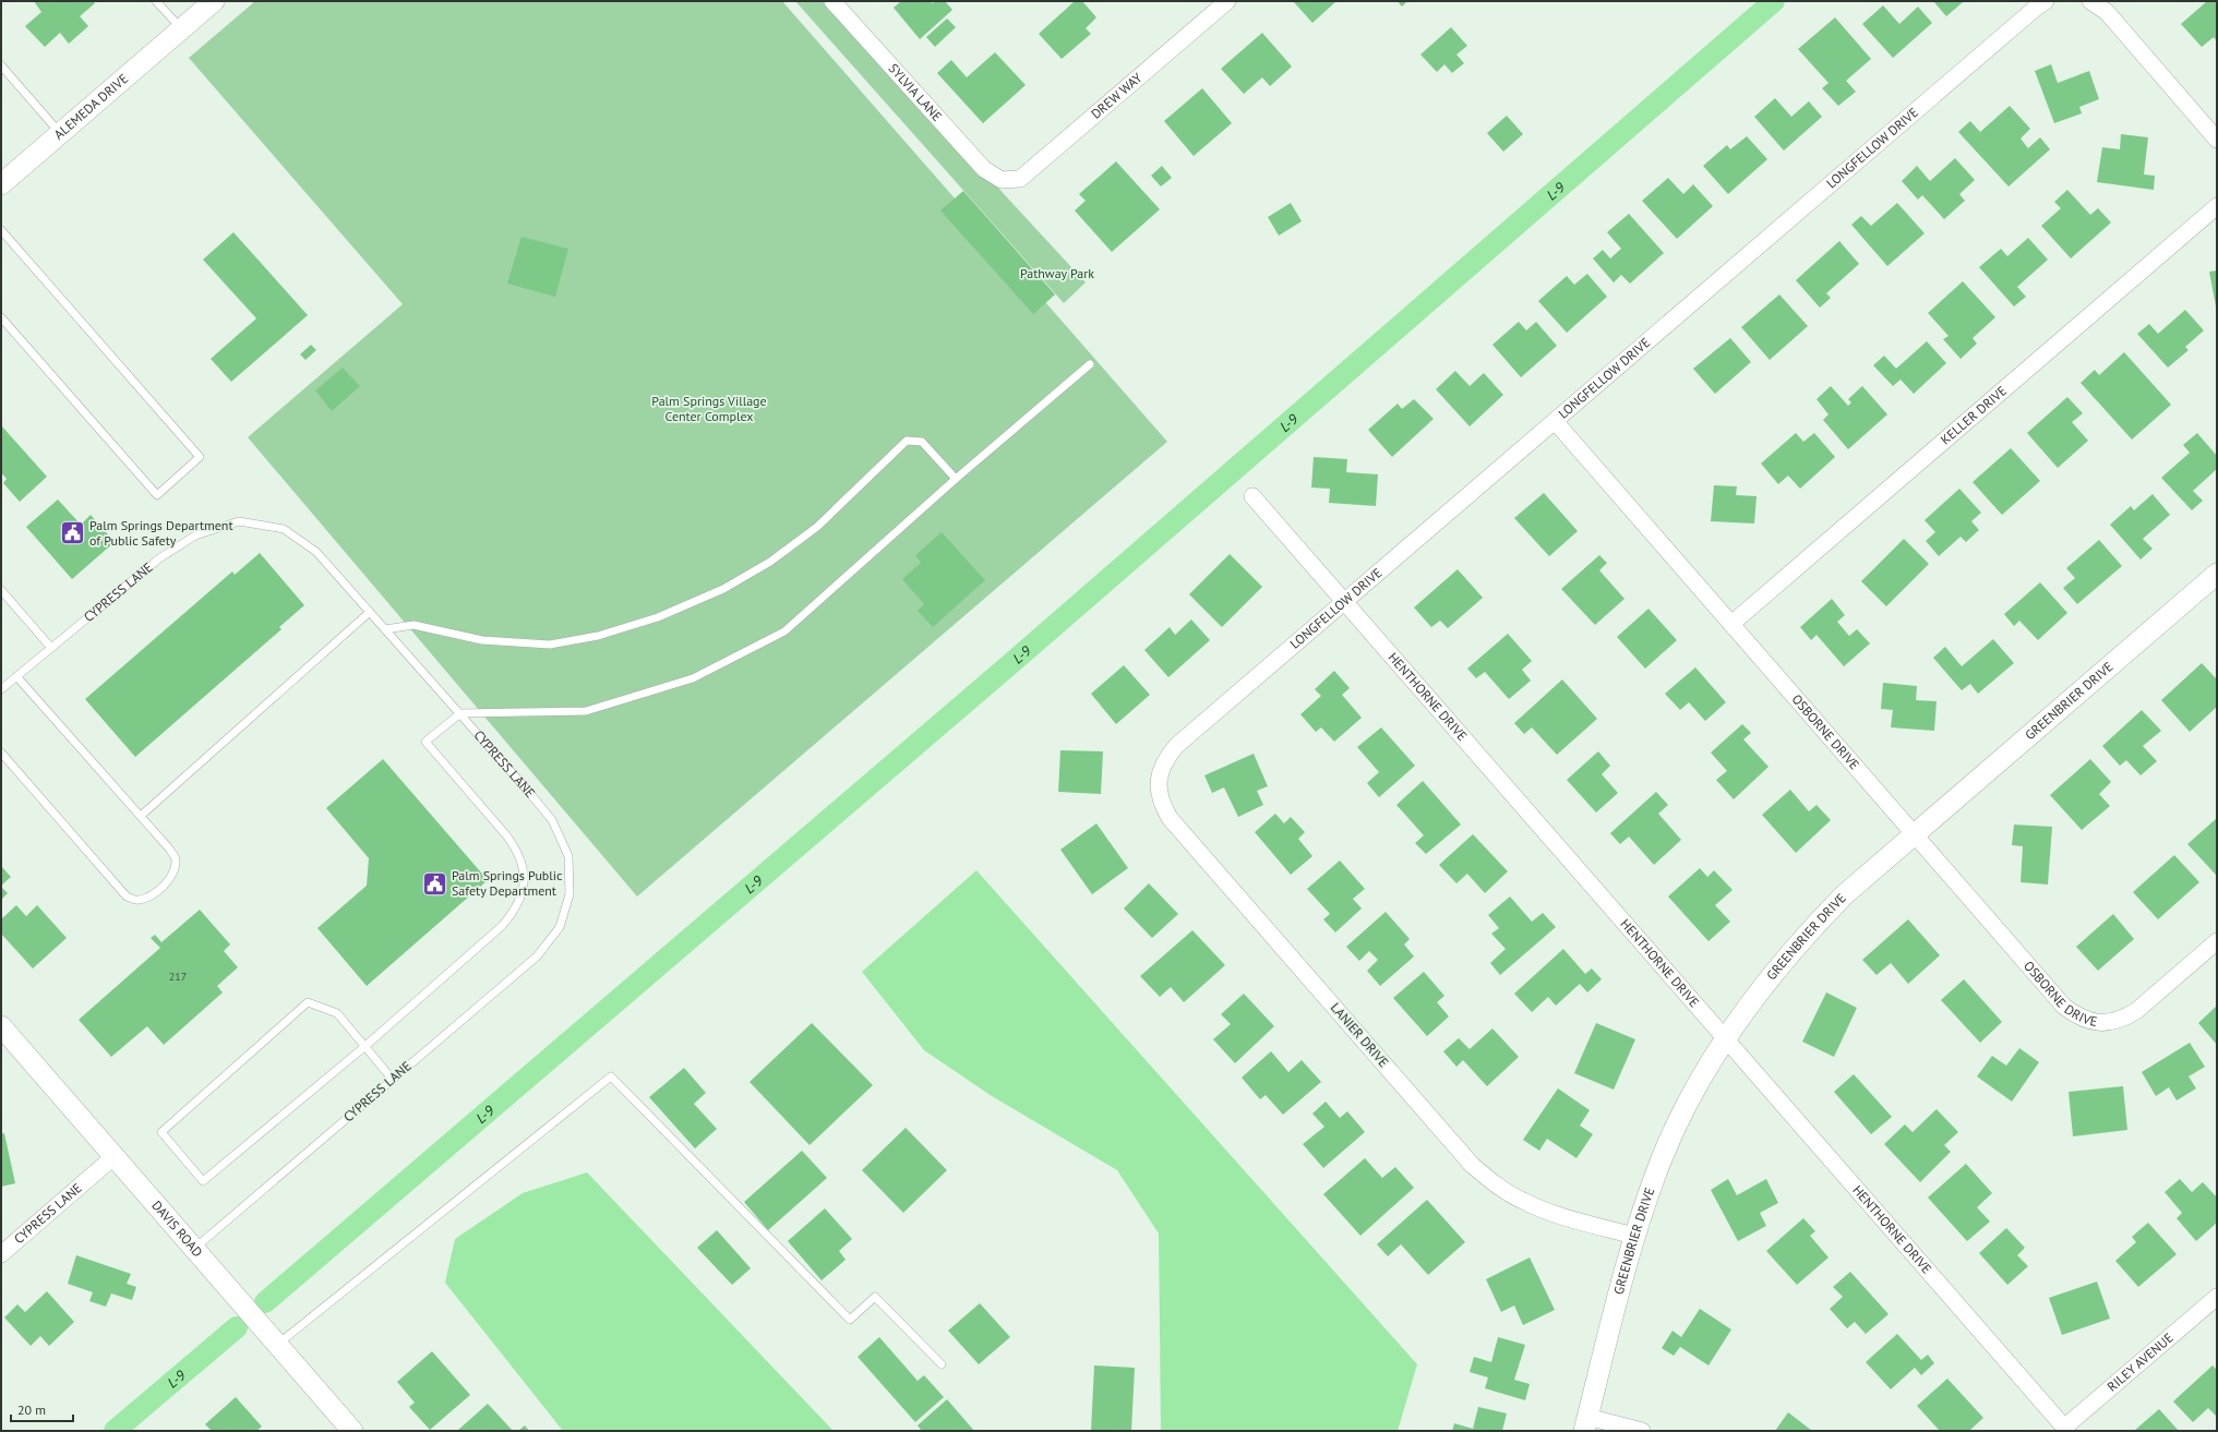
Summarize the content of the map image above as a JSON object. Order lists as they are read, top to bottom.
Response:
{
  "streets": {
    "street": [
      "SYLVIA LANE",
      "DREW WAY",
      "ALEMEDA DRIVE",
      "LONGFELLOW DRIVE",
      "KELLER DRIVE",
      "CYPRESS LANE",
      "HENTHORNE DRIVE",
      "GREENBRIER DRIVE",
      "OSBORNE DRIVE",
      "LANIER DRIVE",
      "DAVIS ROAD",
      "RILEY AVENUE"
    ]
  },
  "crossings": [
    ["SYLVIA LANE", "DREW WAY"],
    ["LONGFELLOW DRIVE", "HENTHORNE DRIVE"],
    ["LONGFELLOW DRIVE", "OSBORNE DRIVE"],
    ["LONGFELLOW DRIVE", "LANIER DRIVE"],
    ["KELLER DRIVE", "OSBORNE DRIVE"],
    ["CYPRESS LANE", "DAVIS ROAD"],
    ["HENTHORNE DRIVE", "GREENBRIER DRIVE"],
    ["HENTHORNE DRIVE", "RILEY AVENUE"],
    ["GREENBRIER DRIVE", "OSBORNE DRIVE"],
    ["GREENBRIER DRIVE", "LANIER DRIVE"]
  ],
  "water": ["L-9"],
  "parks": ["Pathway Park", "Palm Springs Village Center Complex"],
  "places": {
    "public building": ["Palm Springs Department of Public Safety", "Palm Springs Public Safety Department"]
  },
  "house_numbers": ["217"],
  "scale_bar": "20 m"
}
